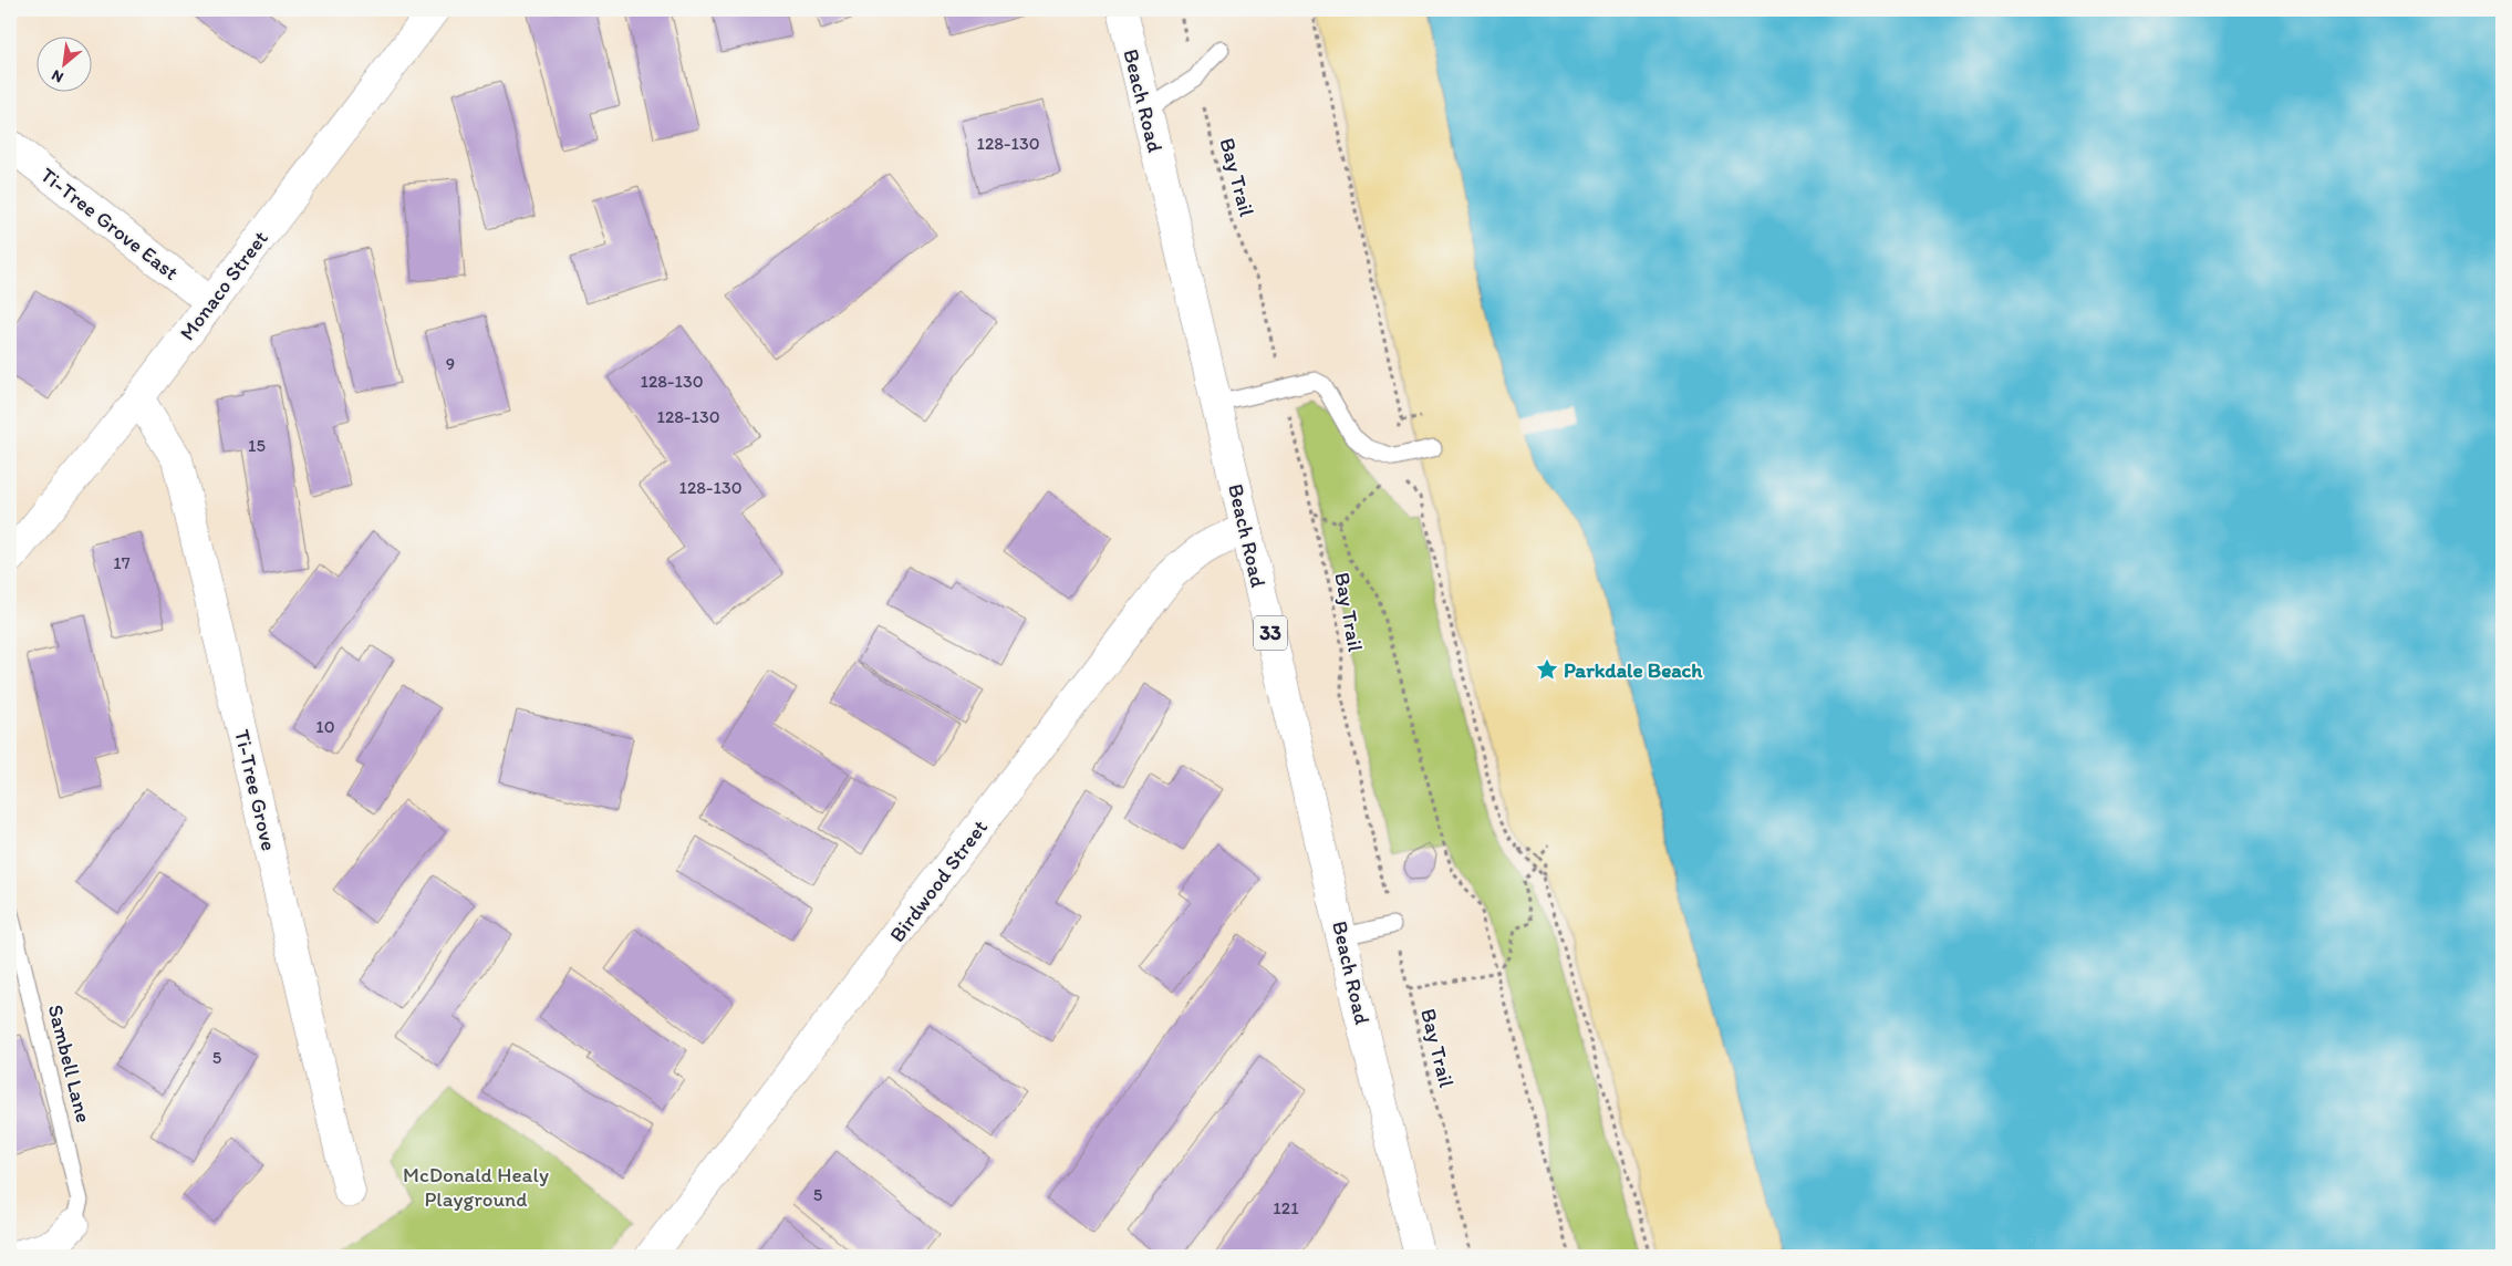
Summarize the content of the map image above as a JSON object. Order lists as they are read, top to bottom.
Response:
{
  "streets": {
    "street": [
      "Beach Road",
      "Ti-Tree Grove East",
      "Monaco Street",
      "33",
      "Ti-Tree Grove",
      "Birdwood Street"
    ],
    "lane": ["Sambell Lane"],
    "path": ["Bay Trail"]
  },
  "crossings": [
    ["Beach Road", "Birdwood Street"],
    ["Ti-Tree Grove East", "Monaco Street"],
    ["Monaco Street", "Ti-Tree Grove"]
  ],
  "parks": ["McDonald Healy Playground"],
  "places": {
    "place": ["Parkdale Beach"]
  },
  "house_numbers": [
    "128-130",
    "9",
    "128-130",
    "128-130",
    "15",
    "128-130",
    "17",
    "10",
    "5",
    "5",
    "121"
  ],
  "north": "bottom left"
}
